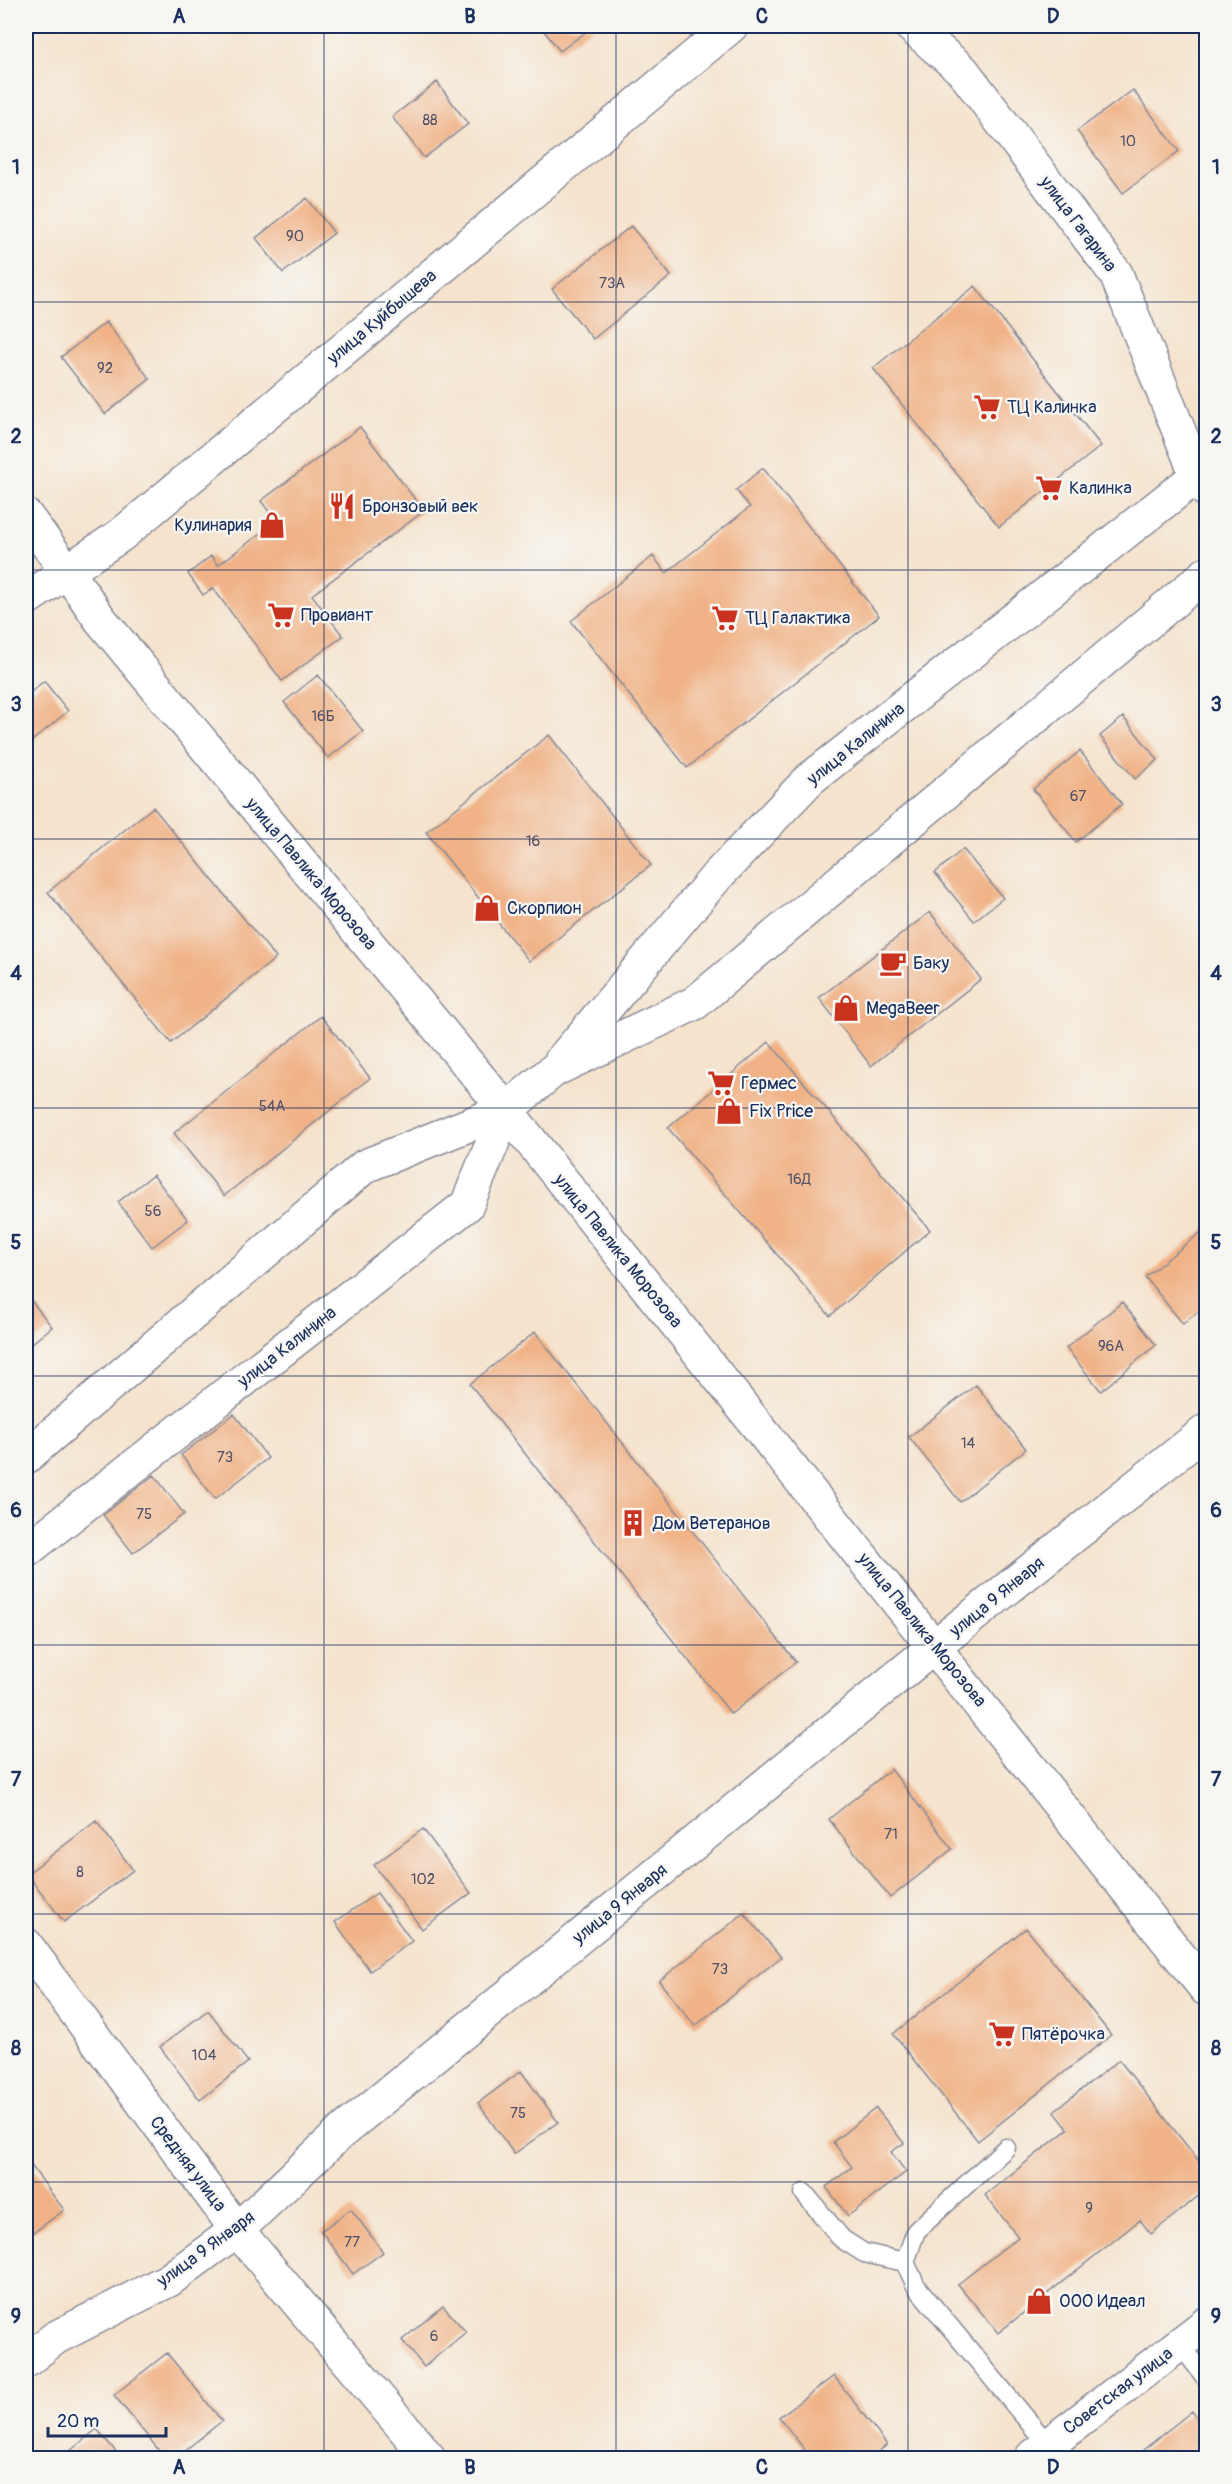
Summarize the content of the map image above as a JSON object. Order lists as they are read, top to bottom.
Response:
{
  "streets": {
    "street": [
      "улица Гагарина",
      "улица Куйбышева",
      "улица Калинина",
      "улица Павлика Морозова",
      "улица 9 Января",
      "Средняя улица",
      "Советская улица"
    ]
  },
  "crossings": [
    ["улица Гагарина", "улица Калинина"],
    ["улица Куйбышева", "улица Павлика Морозова"],
    ["улица Калинина", "улица Павлика Морозова"],
    ["улица Павлика Морозова", "улица 9 Января"],
    ["улица 9 Января", "Средняя улица"]
  ],
  "places": {
    "supermarket": [
      "ТЦ Калинка",
      "Калинка",
      "Провиант",
      "ТЦ Галактика",
      "Гермес",
      "Пятёрочка"
    ],
    "restaurant": ["Бронзовый век"],
    "shop": [
      "Кулинария",
      "Скорпион",
      "MegaBeer",
      "Fix Price",
      "ООО Идеал"
    ],
    "cafe": ["Баку"],
    "building": ["Дом Ветеранов"]
  },
  "house_numbers": [
    "88",
    "10",
    "90",
    "73А",
    "92",
    "16Б",
    "67",
    "16",
    "54А",
    "16Д",
    "56",
    "96А",
    "14",
    "73",
    "75",
    "71",
    "8",
    "102",
    "73",
    "104",
    "75",
    "9",
    "77",
    "6"
  ],
  "scale_bar": "20 m",
  "grid": {
    "columns": [
      "A",
      "B",
      "C",
      "D"
    ],
    "rows": [
      "1",
      "2",
      "3",
      "4",
      "5",
      "6",
      "7",
      "8",
      "9"
    ]
  }
}
